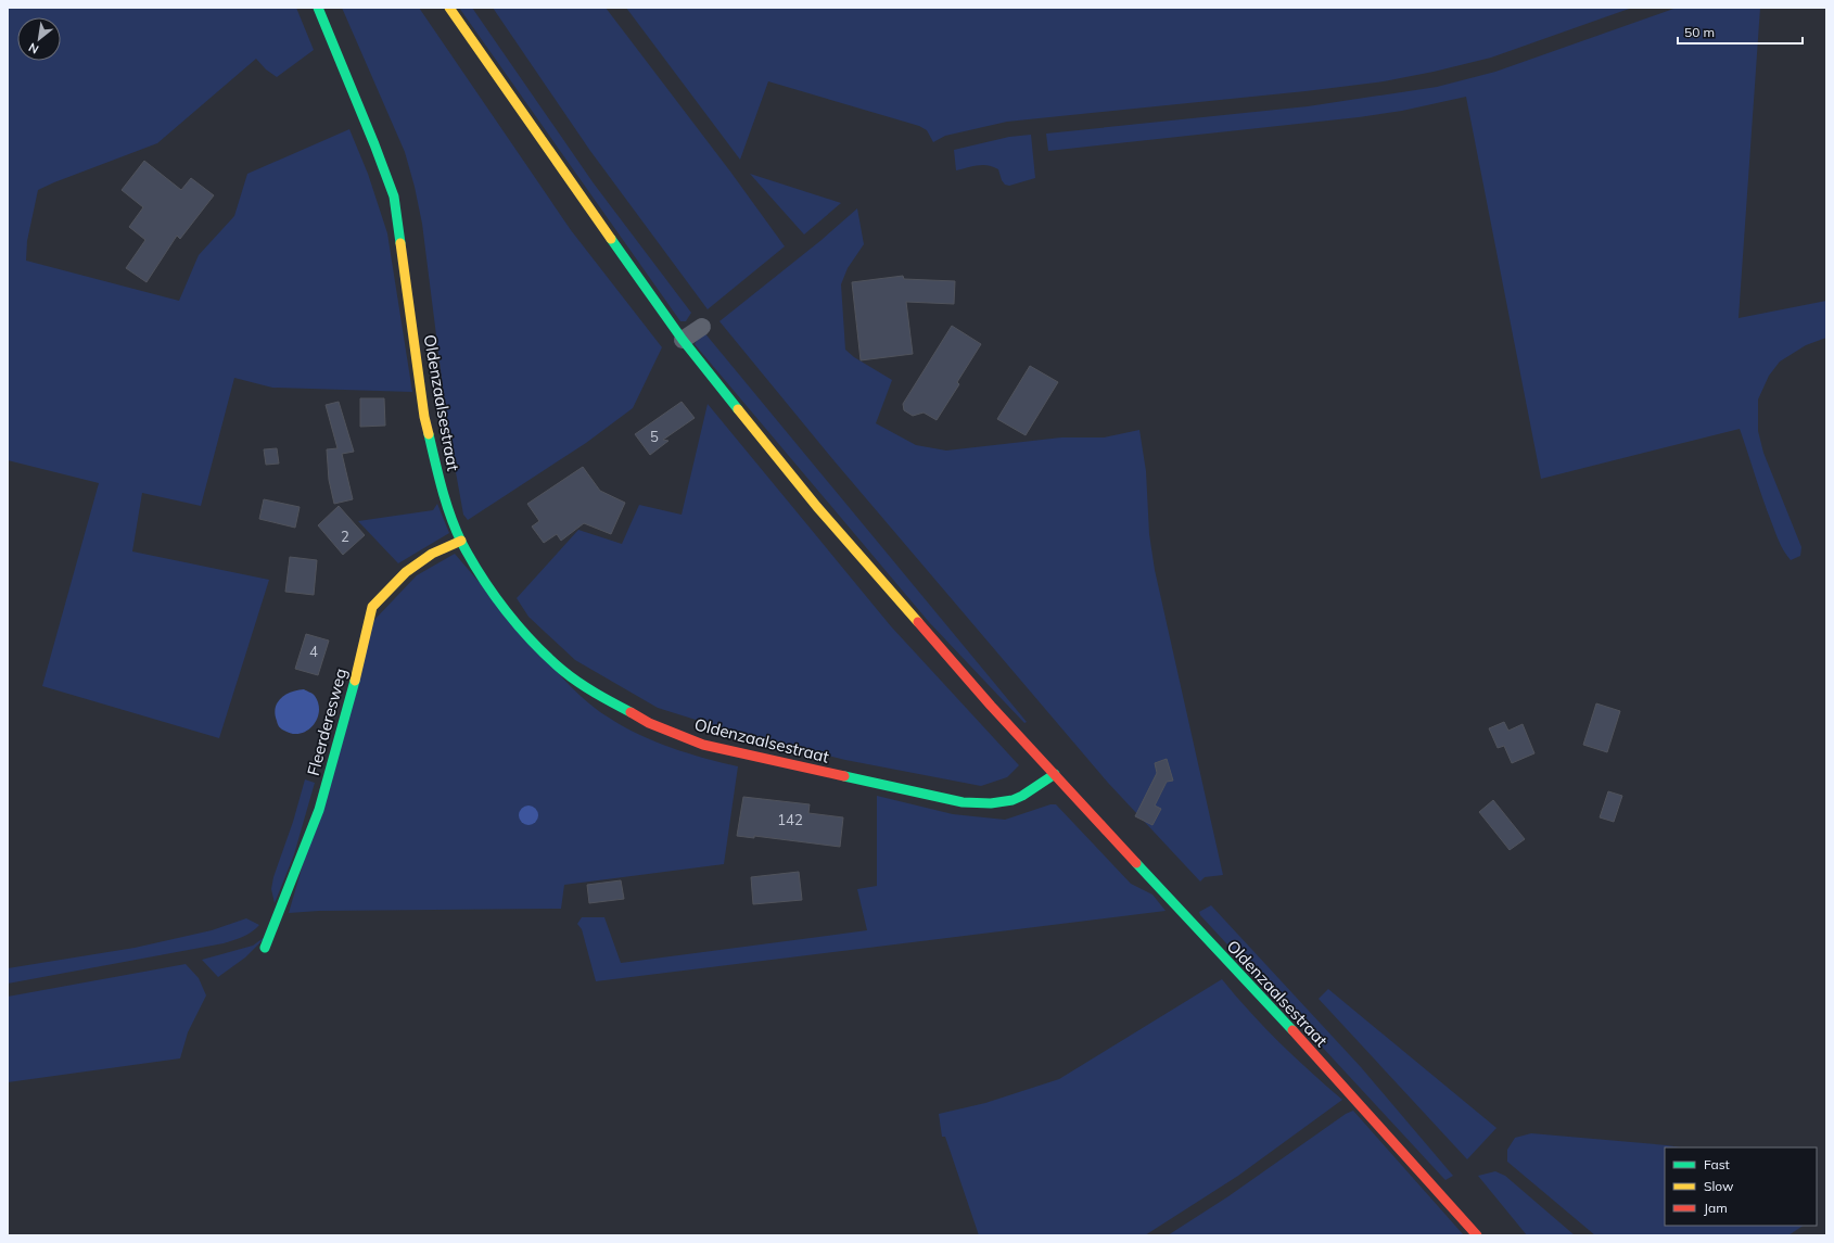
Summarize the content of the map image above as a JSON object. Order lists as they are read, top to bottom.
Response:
{
  "streets": {
    "street": ["Oldenzaalsestraat", "Fleerderesweg"]
  },
  "crossings": [
    ["Oldenzaalsestraat", "Fleerderesweg"]
  ],
  "house_numbers": [
    "5",
    "2",
    "4",
    "142"
  ],
  "legend": ["Fast", "Slow", "Jam"],
  "scale_bar": "50 m",
  "north": "bottom left"
}
